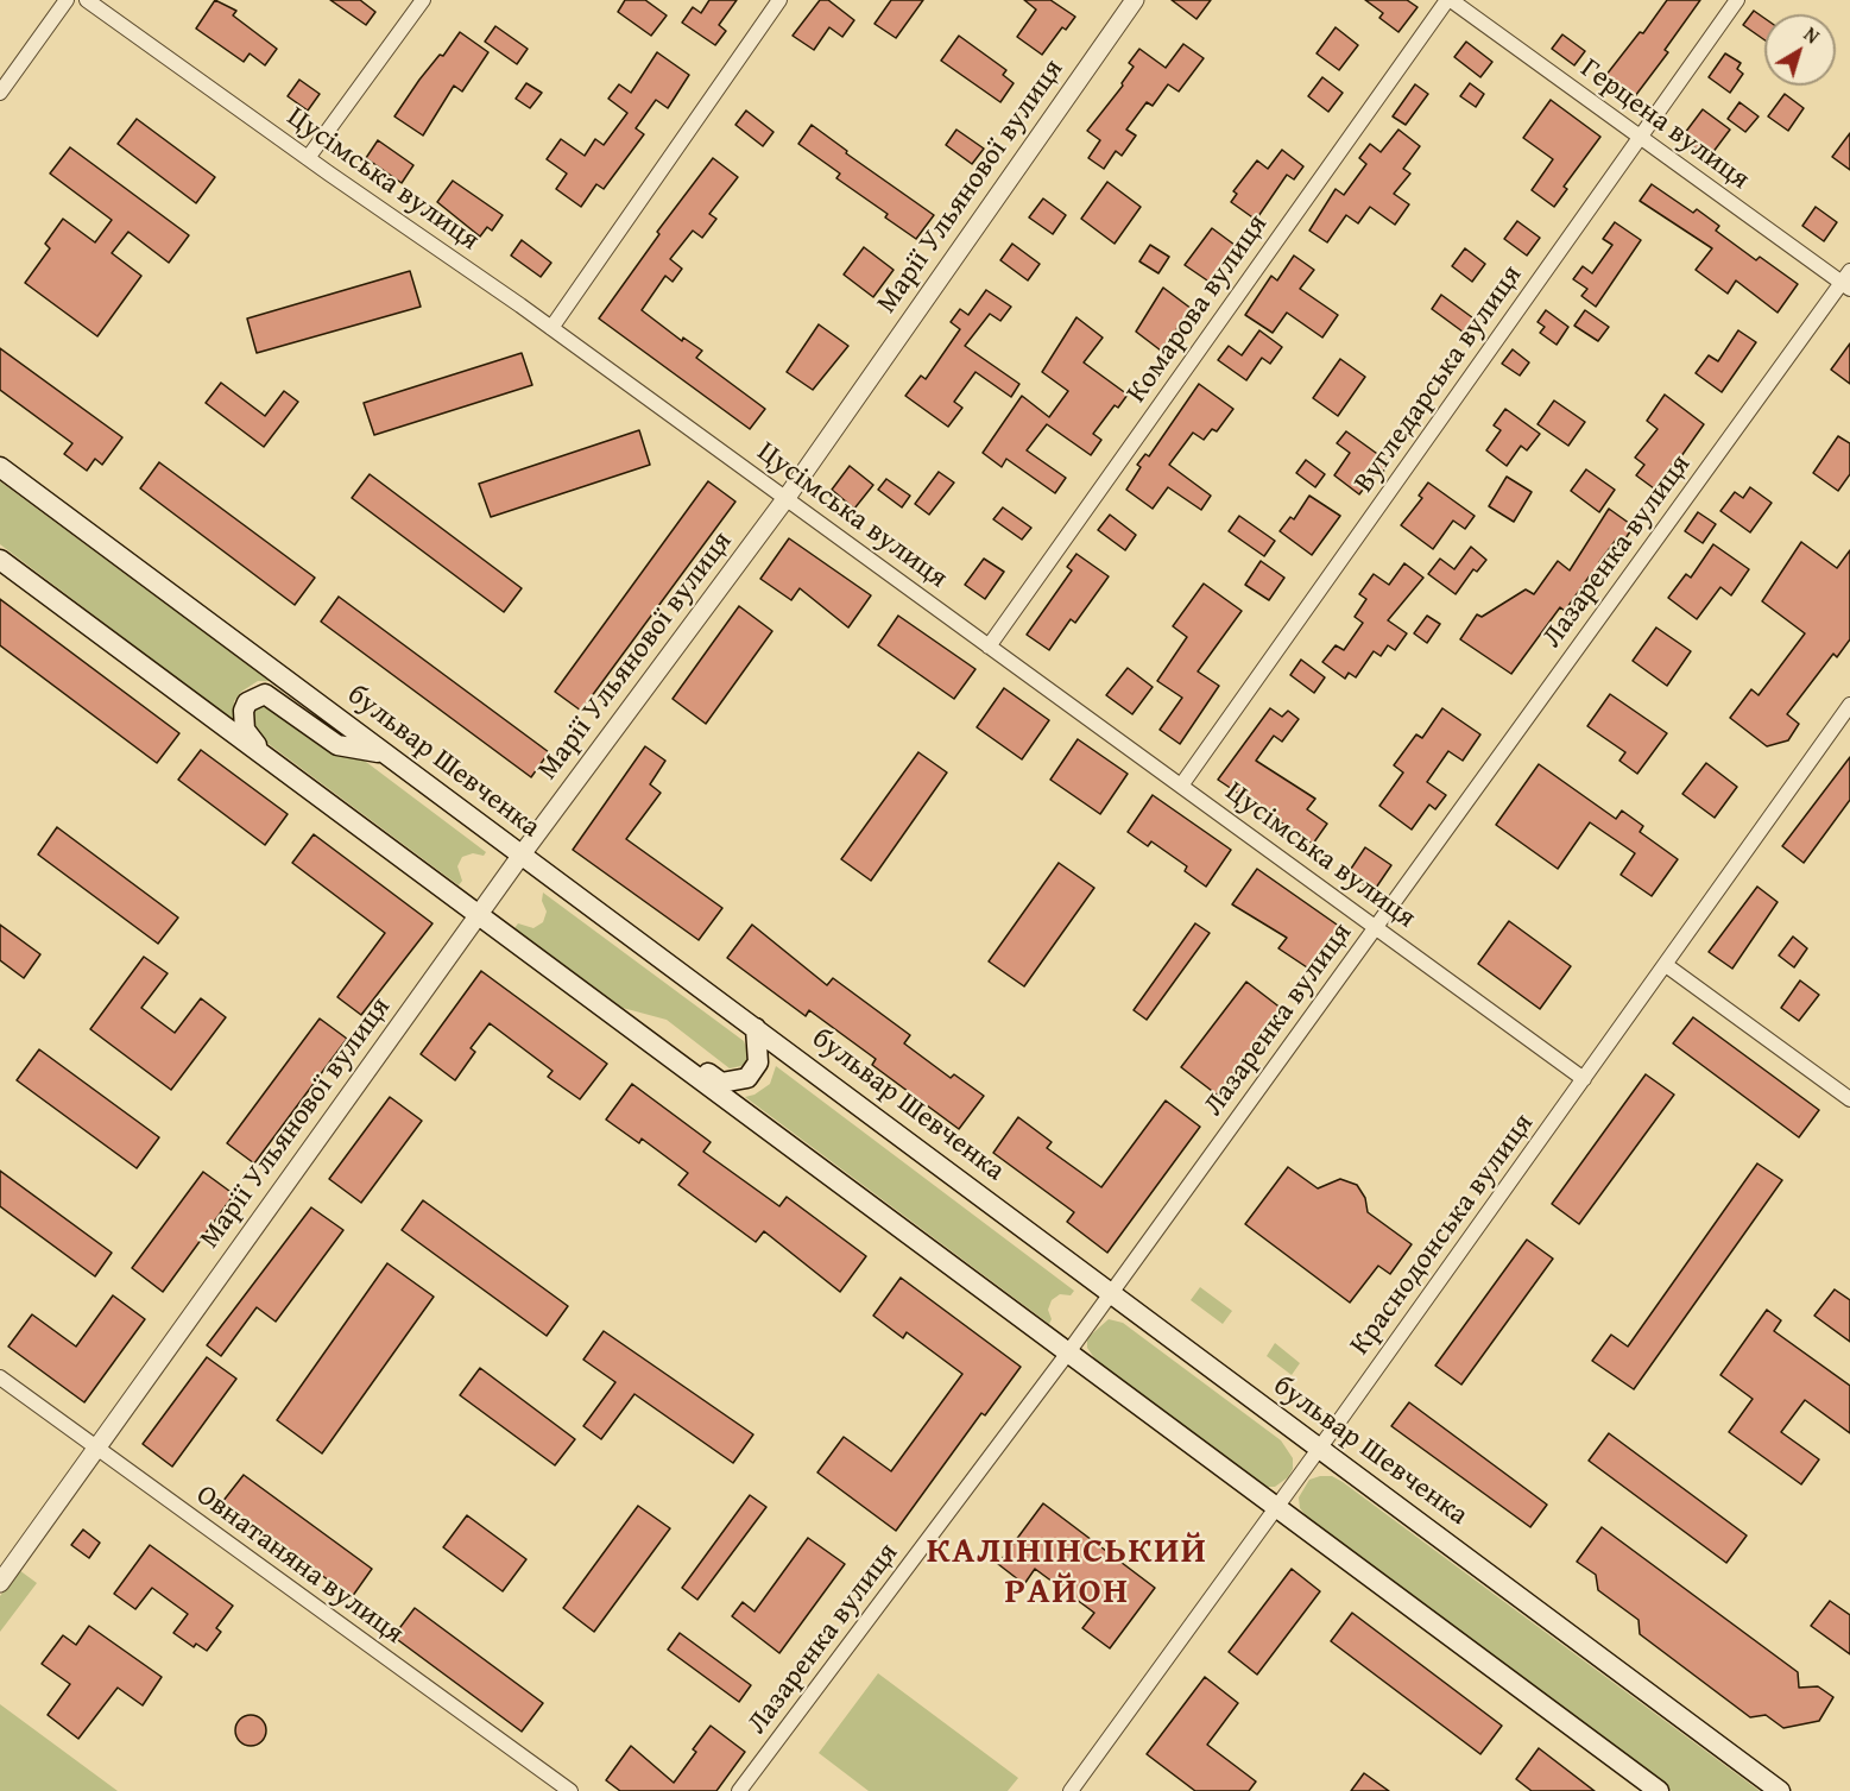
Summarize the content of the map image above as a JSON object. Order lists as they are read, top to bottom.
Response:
{
  "streets": {
    "main road": ["бульвар Шевченка"],
    "street": [
      "Герцена вулиця",
      "Цусімська вулиця",
      "Марії Ульянової вулиця",
      "Комарова вулиця",
      "Вугледарська вулиця",
      "Лазаренка вулиця",
      "Краснодонська вулиця",
      "Овнатаняна вулиця"
    ]
  },
  "crossings": [
    ["Герцена вулиця", "Комарова вулиця"],
    ["Герцена вулиця", "Вугледарська вулиця"],
    ["Герцена вулиця", "Лазаренка вулиця"],
    ["Цусімська вулиця", "Марії Ульянової вулиця"],
    ["Цусімська вулиця", "Комарова вулиця"],
    ["Цусімська вулиця", "Вугледарська вулиця"],
    ["Цусімська вулиця", "Лазаренка вулиця"],
    ["Цусімська вулиця", "Краснодонська вулиця"],
    ["Марії Ульянової вулиця", "бульвар Шевченка"],
    ["Марії Ульянової вулиця", "Овнатаняна вулиця"],
    ["Лазаренка вулиця", "бульвар Шевченка"],
    ["бульвар Шевченка", "Краснодонська вулиця"]
  ],
  "districts": ["КАЛІНІНСЬКИЙ РАЙОН"],
  "north": "top right"
}
